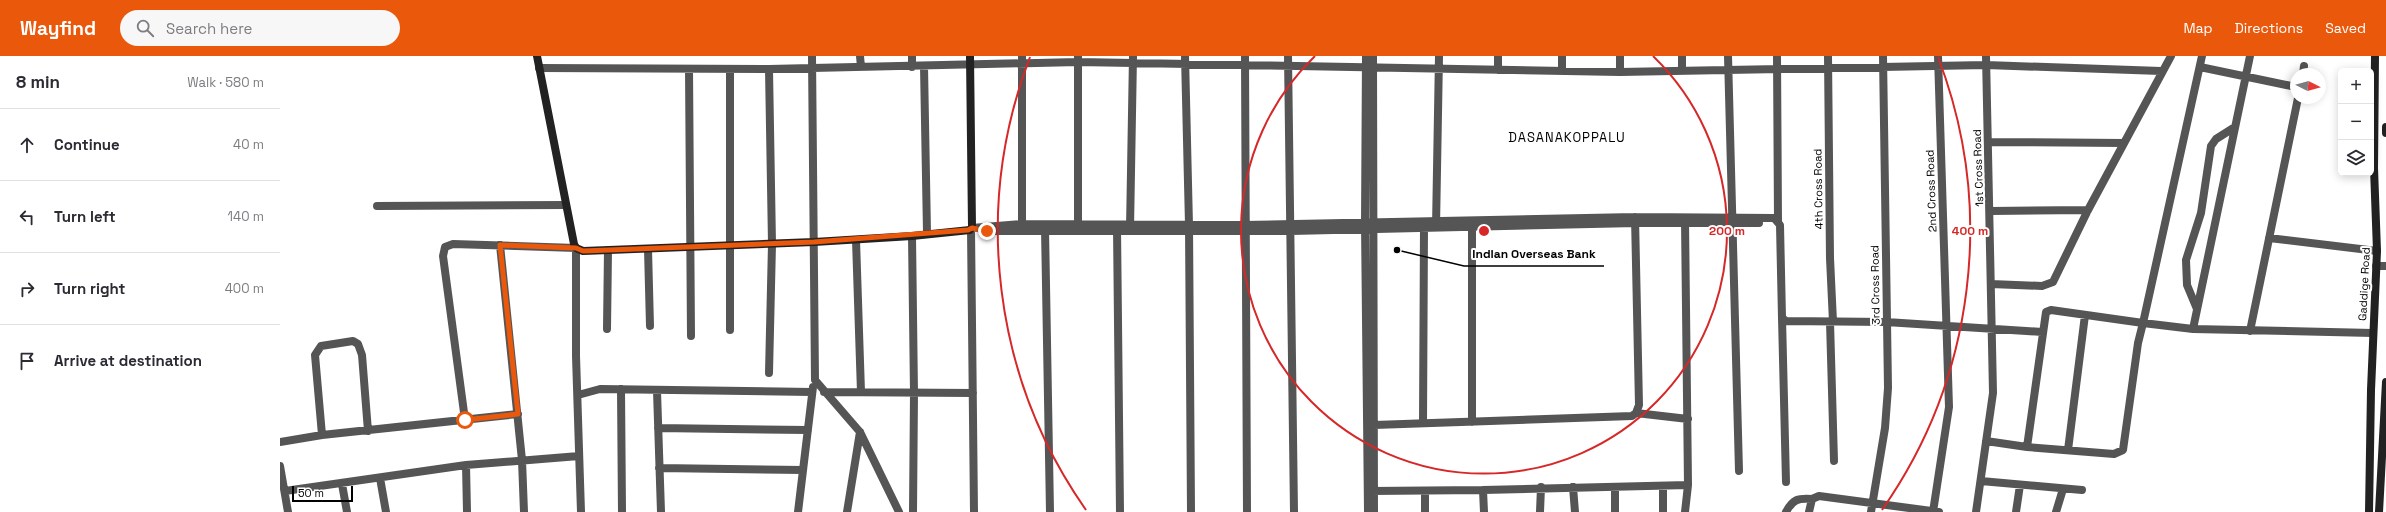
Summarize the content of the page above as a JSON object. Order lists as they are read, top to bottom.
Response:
{
  "streets": {
    "street": [
      "1st Cross Road",
      "4th Cross Road",
      "2nd Cross Road",
      "Gaddige Road",
      "3rd Cross Road"
    ]
  },
  "districts": ["DASANAKOPPALU"],
  "places": ["Indian Overseas Bank"],
  "scale_bar": "50 m",
  "north": "right",
  "page": {
    "header": "Wayfind",
    "search": "Search here",
    "nav": ["Map", "Directions", "Saved"],
    "heading": ["8 min", "Walk · 580 m"],
    "map_buttons": ["+", "−"],
    "list": [
      ["Continue", "40 m"],
      ["Turn left", "140 m"],
      ["Turn right", "400 m"],
      "Arrive at destination"
    ],
    "scale": "50 m"
  },
  "rings": ["200 m", "400 m"]
}
